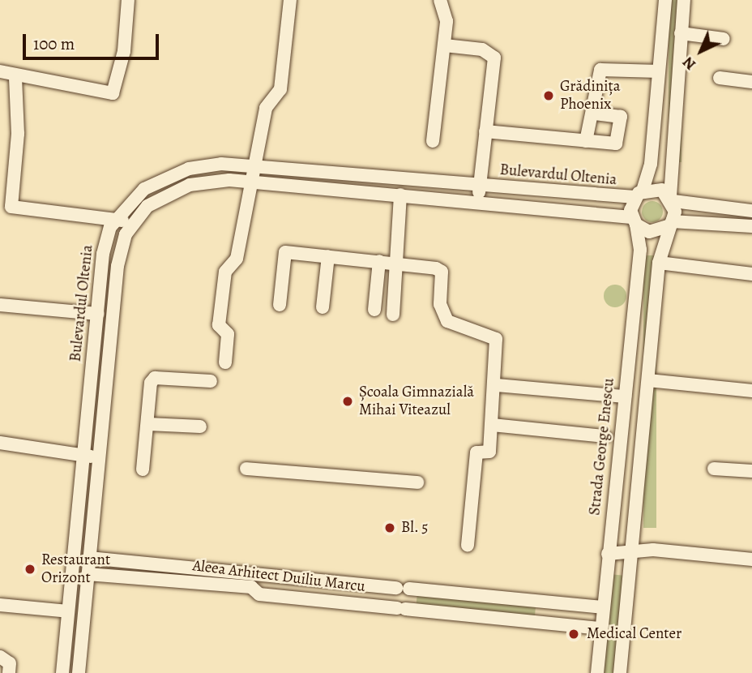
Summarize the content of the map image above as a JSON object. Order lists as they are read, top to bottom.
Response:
{
  "streets": {
    "street": ["Bulevardul Oltenia", "Strada George Enescu", "Aleea Arhitect Duiliu Marcu"]
  },
  "crossings": [
    ["Bulevardul Oltenia", "Strada George Enescu"],
    ["Bulevardul Oltenia", "Aleea Arhitect Duiliu Marcu"],
    ["Strada George Enescu", "Aleea Arhitect Duiliu Marcu"]
  ],
  "places": [
    "Grădinița Phoenix",
    "Școala Gimnazială Mihai Viteazul",
    "Bl. 5",
    "Restaurant Orizont",
    "Medical Center"
  ],
  "scale_bar": "100 m",
  "north": "bottom left"
}
